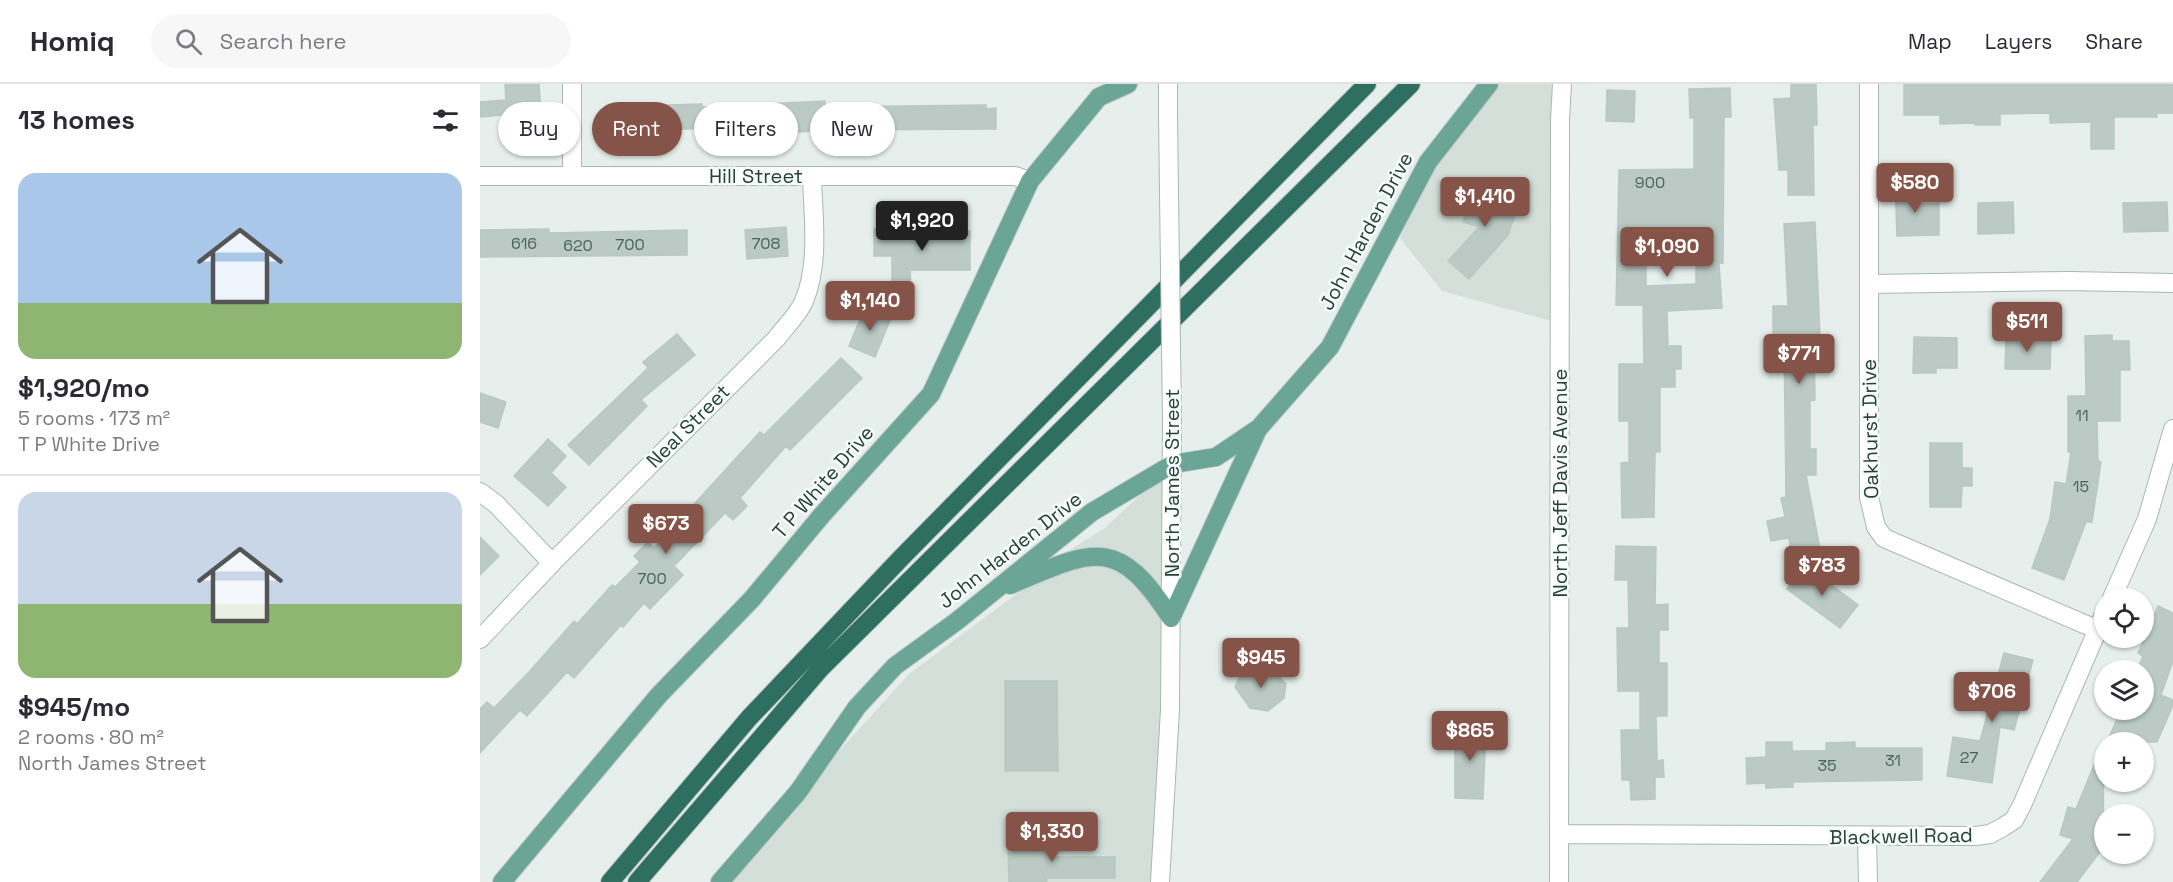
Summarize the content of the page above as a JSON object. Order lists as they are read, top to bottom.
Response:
{
  "streets": {
    "main road": ["John Harden Drive", "T P White Drive"],
    "street": [
      "Hill Street",
      "Neal Street",
      "Oakhurst Drive",
      "North James Street",
      "North Jeff Davis Avenue",
      "Blackwell Road"
    ]
  },
  "crossings": [
    ["Hill Street", "Neal Street"],
    ["Hill Street", "T P White Drive"],
    ["John Harden Drive", "North James Street"],
    ["North Jeff Davis Avenue", "Blackwell Road"]
  ],
  "house_numbers": [
    "900",
    "616",
    "708",
    "700",
    "620",
    "11",
    "15",
    "700",
    "27",
    "31",
    "35"
  ],
  "page": {
    "header": "Homiq",
    "search": "Search here",
    "nav": ["Map", "Layers", "Share"],
    "heading": "13 homes",
    "chip": [
      "Buy",
      "Rent",
      "Filters",
      "New"
    ],
    "list": [
      {
        "name": "$1,920/mo",
        "note": "5 rooms · 173 m² · T P White Drive"
      },
      {
        "name": "$945/mo",
        "note": "2 rooms · 80 m² · North James Street"
      }
    ],
    "price": [
      "$580",
      "$1,410",
      "$1,920",
      "$1,090",
      "$1,140",
      "$511",
      "$771",
      "$673",
      "$783",
      "$945",
      "$706",
      "$865",
      "$1,330"
    ],
    "map_buttons": ["+", "−"]
  }
}
